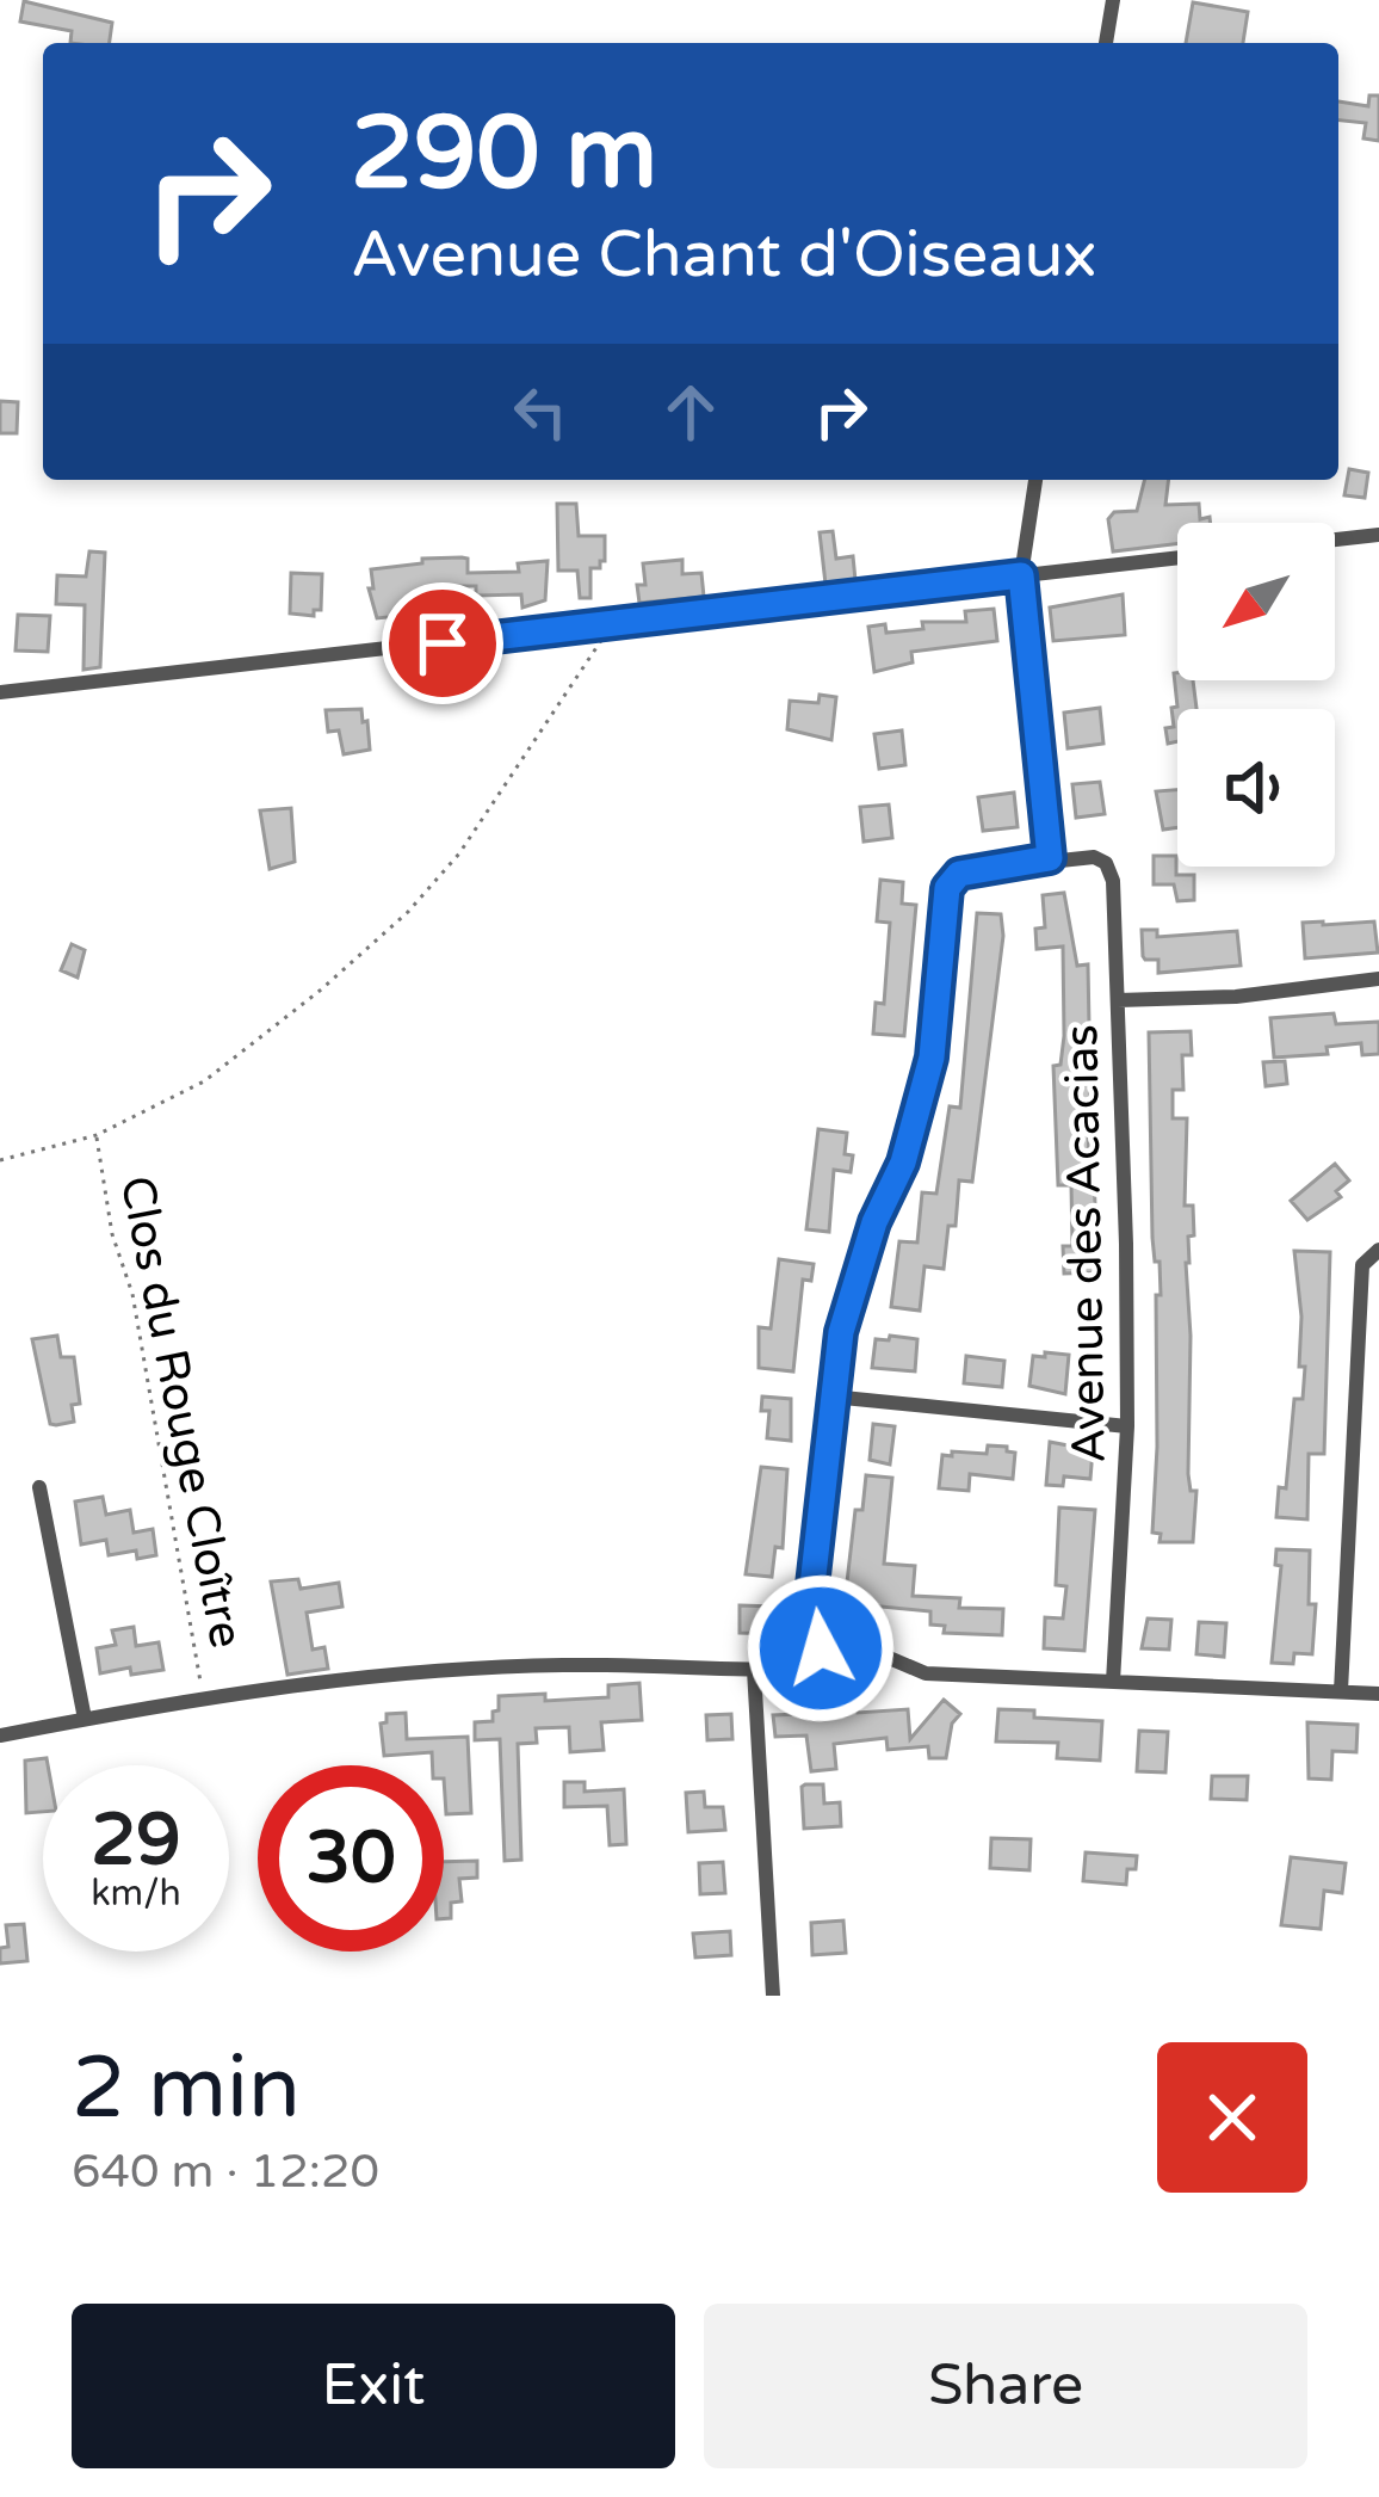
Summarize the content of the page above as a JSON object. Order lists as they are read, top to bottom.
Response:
{
  "streets": {
    "street": ["Avenue des Acacias"],
    "path": ["Clos du Rouge Cloître"]
  },
  "north": "bottom left",
  "page": {
    "turn": ["290 m", "Avenue Chant d'Oiseaux"],
    "speed": "29 km/h",
    "limit": "30",
    "heading": ["2 min", "640 m · 12:20"],
    "buttons": ["Exit", "Share"]
  }
}
